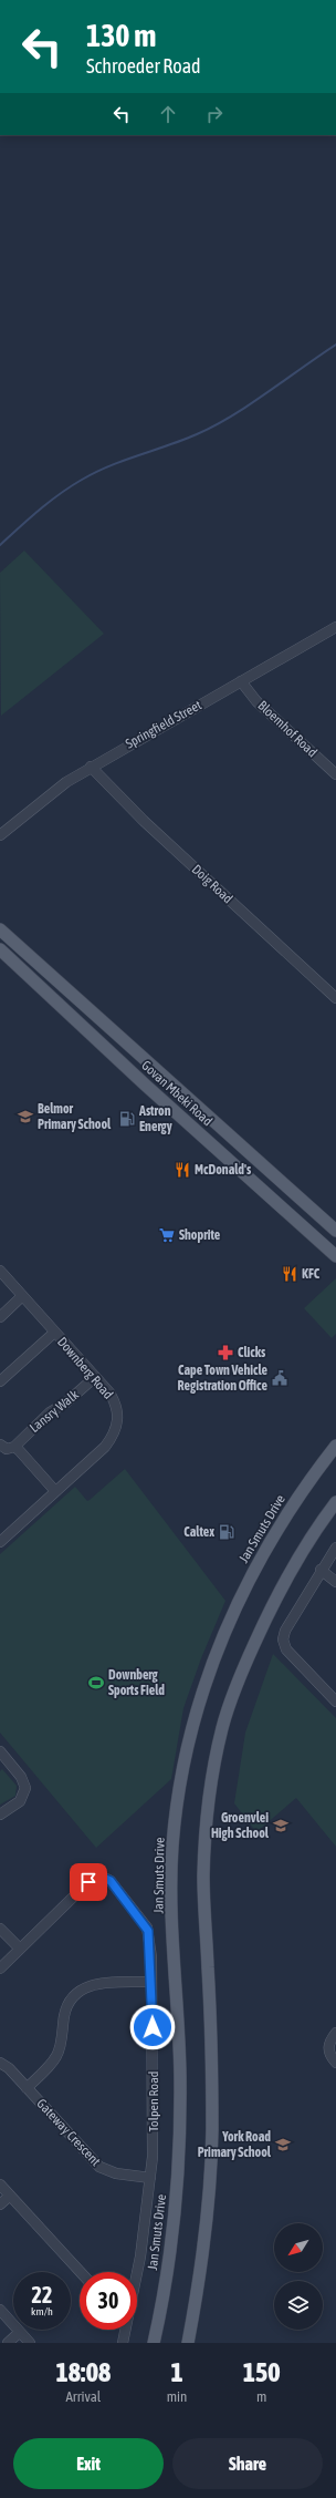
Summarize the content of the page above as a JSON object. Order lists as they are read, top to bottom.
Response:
{
  "streets": {
    "main road": ["Govan Mbeki Road", "Jan Smuts Drive"],
    "street": [
      "Springfield Street",
      "Bloemhof Road",
      "Doig Road",
      "Downberg Road",
      "Lansry Walk",
      "Tolpen Road",
      "Gateway Crescent"
    ]
  },
  "crossings": [
    ["Springfield Street", "Bloemhof Road"],
    ["Springfield Street", "Doig Road"],
    ["Downberg Road", "Lansry Walk"],
    ["Tolpen Road", "Gateway Crescent"]
  ],
  "places": {
    "school or university": ["Belmor Primary School", "Groenvlei High School", "York Road Primary School"],
    "fuel station": ["Astron Energy", "Caltex"],
    "restaurant": ["McDonald's", "KFC"],
    "supermarket": ["Shoprite"],
    "pharmacy": ["Clicks"],
    "public building": ["Cape Town Vehicle Registration Office"],
    "sports": ["Downberg Sports Field"]
  },
  "north": "bottom left",
  "page": {
    "turn": ["130 m", "Schroeder Road"],
    "speed": "22 km/h",
    "limit": "30",
    "eta": [
      "18:08",
      "Arrival",
      "1",
      "min",
      "150",
      "m"
    ],
    "buttons": ["Exit", "Share"]
  }
}
